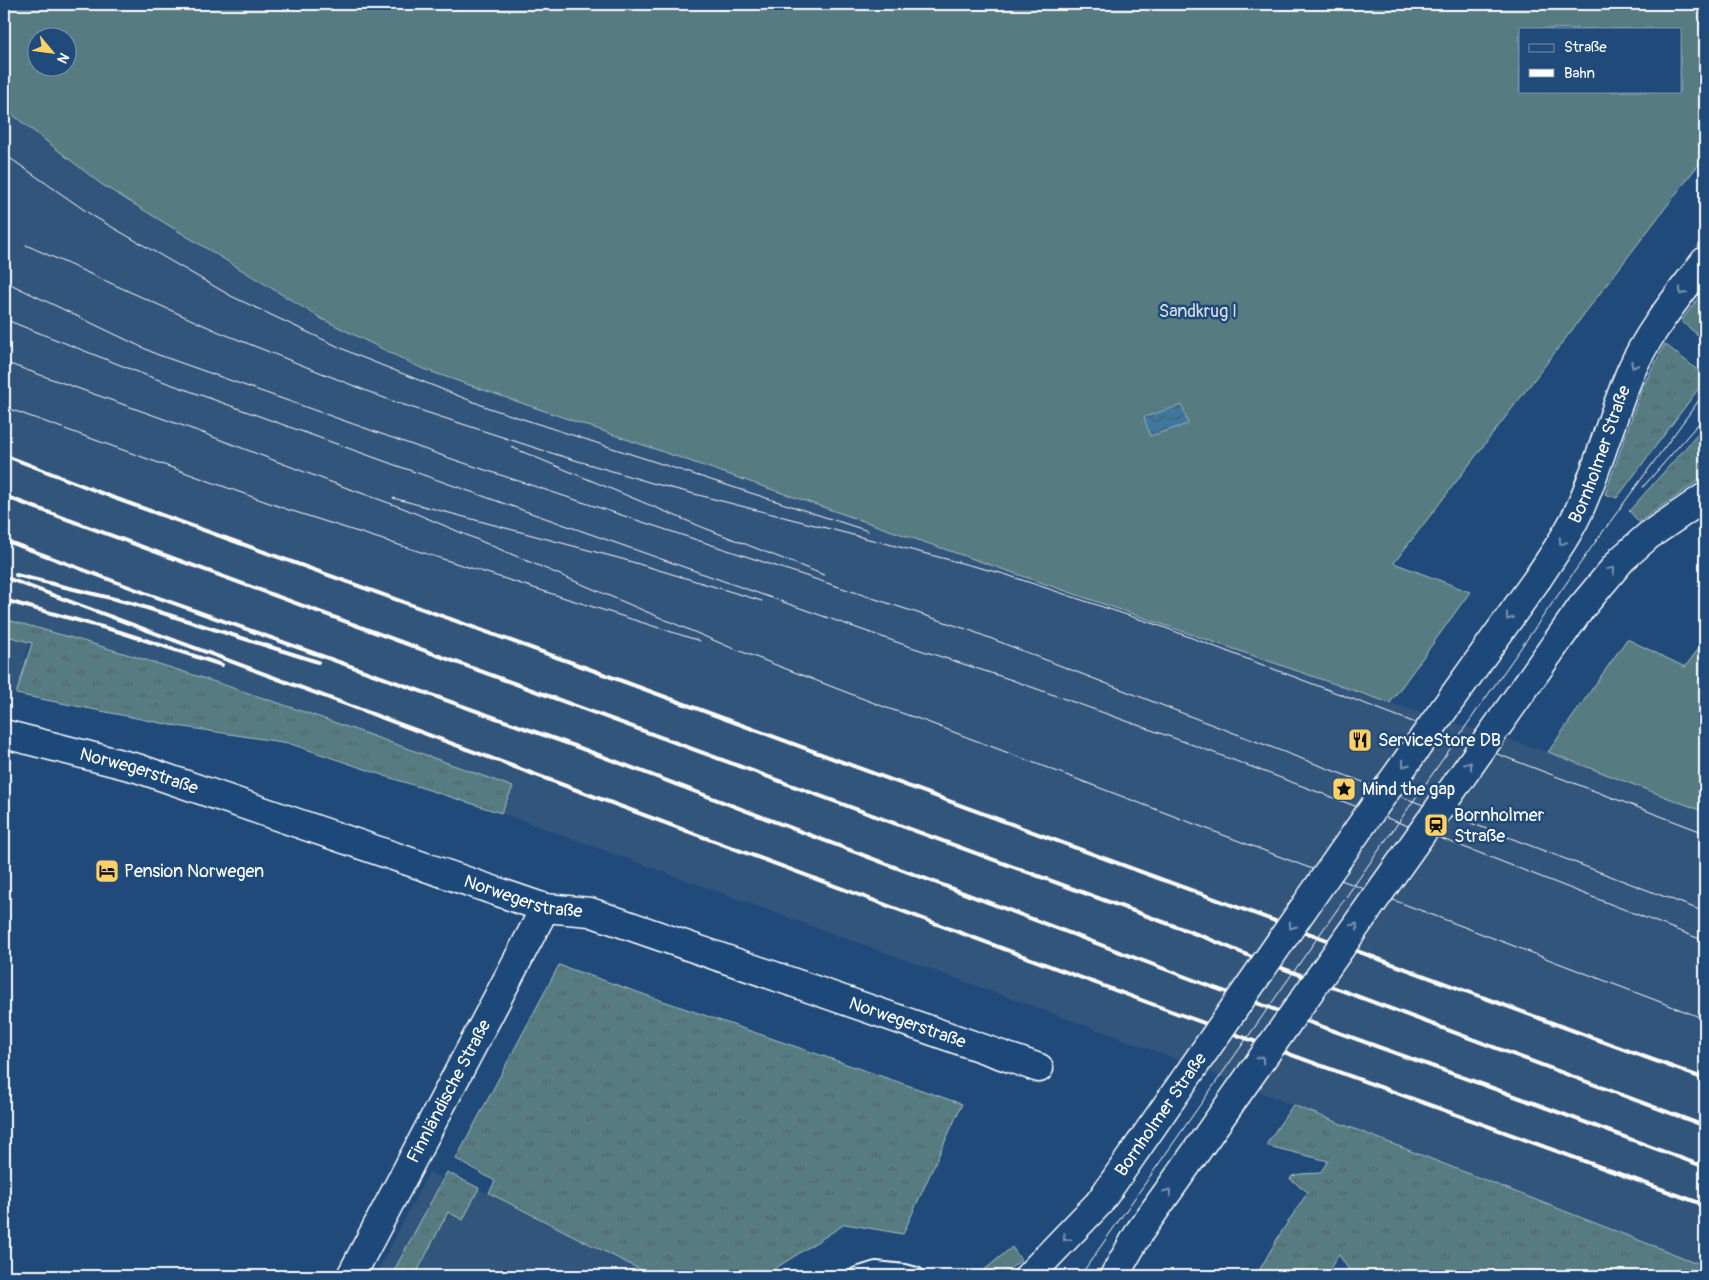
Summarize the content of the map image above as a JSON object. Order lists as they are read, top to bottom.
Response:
{
  "streets": {
    "main road": ["Bornholmer Straße", "Norwegerstraße", "Finnländische Straße"]
  },
  "crossings": [
    ["Norwegerstraße", "Finnländische Straße"]
  ],
  "parks": ["Sandkrug I"],
  "places": {
    "restaurant": ["ServiceStore DB"],
    "place": ["Mind the gap"],
    "station": ["Bornholmer Straße"],
    "hotel": ["Pension Norwegen"]
  },
  "legend": ["Straße", "Bahn"],
  "north": "bottom right"
}
